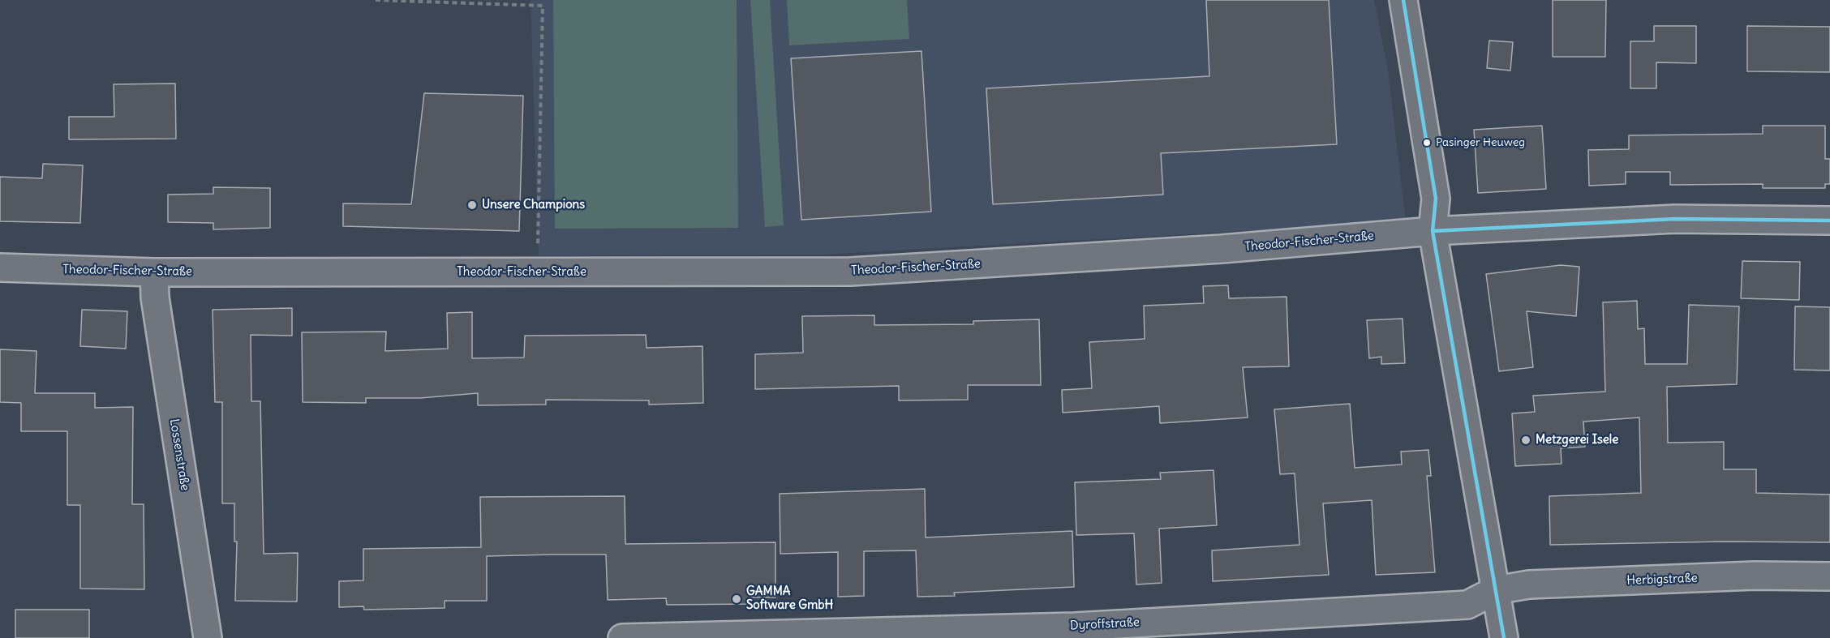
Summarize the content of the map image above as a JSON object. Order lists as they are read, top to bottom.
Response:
{
  "streets": {
    "street": [
      "Theodor-Fischer-Straße",
      "Lossenstraße",
      "Herbigstraße",
      "Dyroffstraße"
    ]
  },
  "crossings": [
    ["Theodor-Fischer-Straße", "Lossenstraße"],
    ["Herbigstraße", "Dyroffstraße"]
  ],
  "places": [
    "Pasinger Heuweg",
    "Unsere Champions",
    "Metzgerei Isele",
    "GAMMA Software GmbH"
  ]
}
